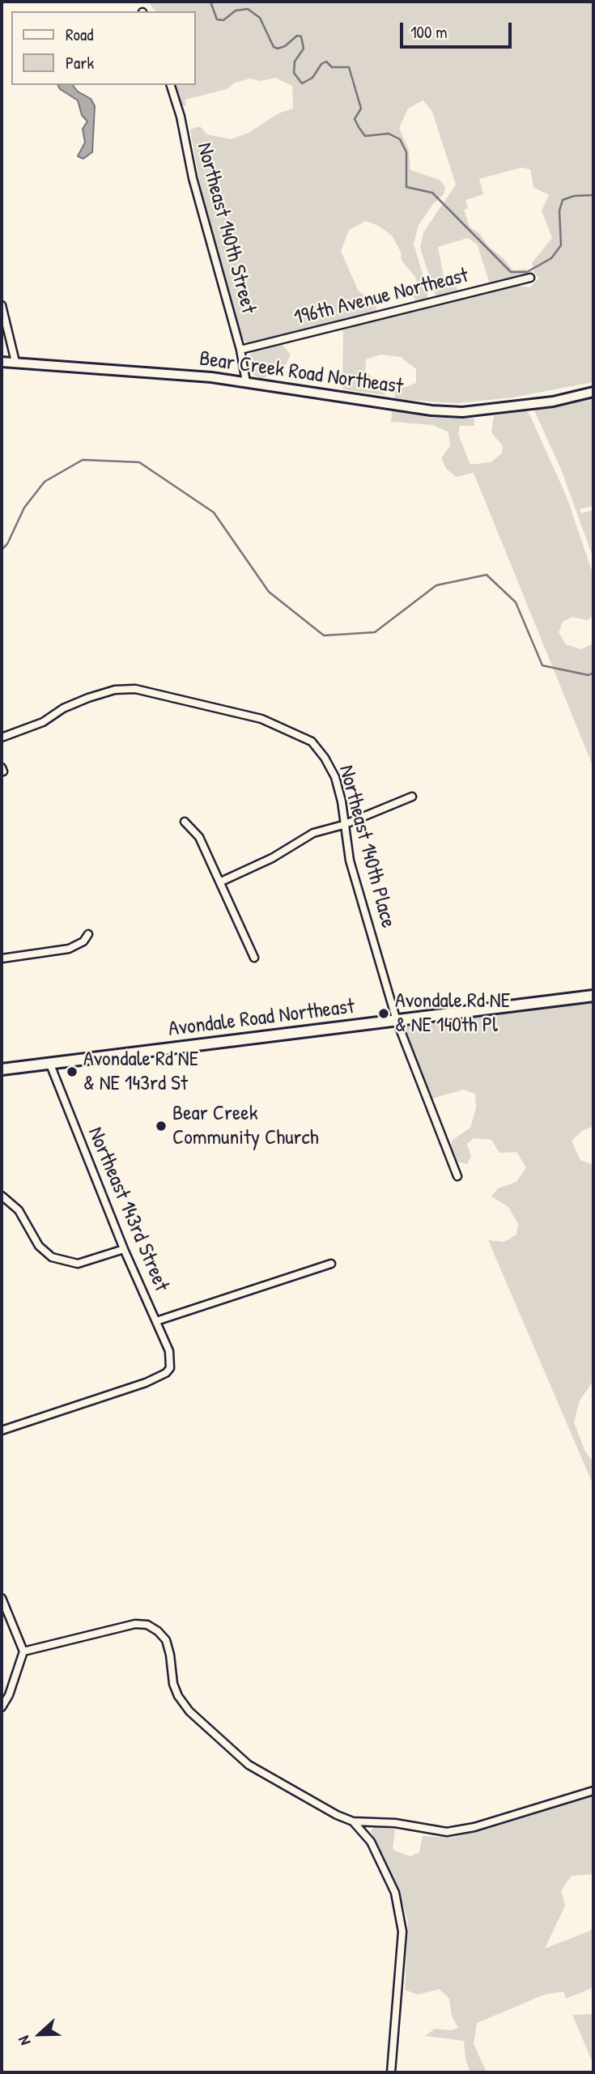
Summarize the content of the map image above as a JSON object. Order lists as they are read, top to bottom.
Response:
{
  "streets": {
    "main road": ["Avondale Road Northeast"],
    "street": [
      "Northeast 140th Street",
      "196th Avenue Northeast",
      "Bear Creek Road Northeast",
      "Northeast 140th Place",
      "Northeast 143rd Street"
    ]
  },
  "crossings": [
    ["Northeast 140th Street", "196th Avenue Northeast"],
    ["Northeast 140th Street", "Bear Creek Road Northeast"],
    ["Northeast 140th Place", "Avondale Road Northeast"],
    ["Avondale Road Northeast", "Northeast 143rd Street"]
  ],
  "places": ["Avondale Rd NE & NE 140th Pl", "Avondale Rd NE & NE 143rd St", "Bear Creek Community Church"],
  "legend": ["Road", "Park"],
  "scale_bar": "100 m",
  "north": "left"
}
